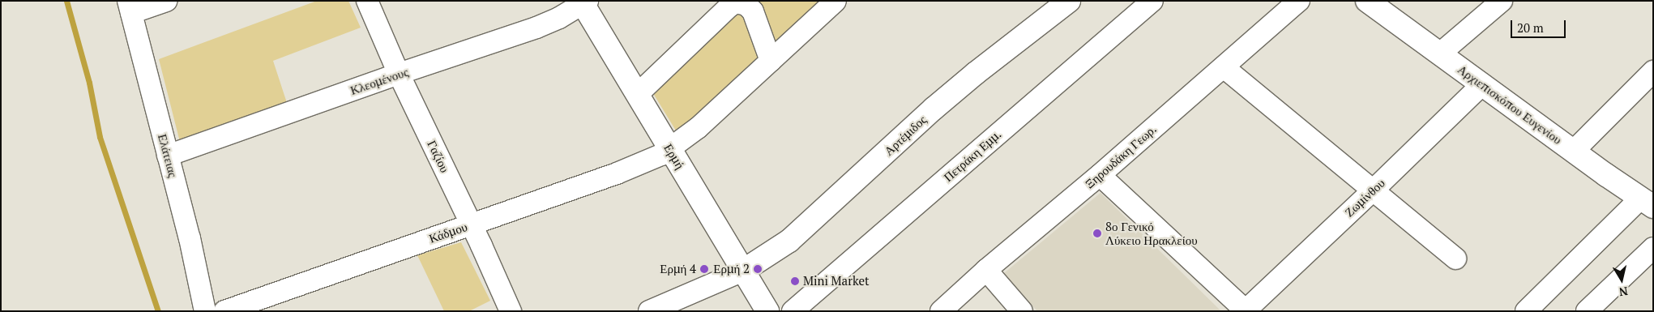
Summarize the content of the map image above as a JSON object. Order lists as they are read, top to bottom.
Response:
{
  "streets": {
    "street": [
      "Κλεομένους",
      "Αρχιεπισκόπου Ευγενίου",
      "Αρτέμιδος",
      "Ελάτειας",
      "Πετράκη Εμμ.",
      "Γαζίου",
      "Ερμή",
      "Ξηρουδάκη Γεωρ.",
      "Ζωμίνθου",
      "Κάδμου"
    ]
  },
  "crossings": [
    ["Κλεομένους", "Ελάτειας"],
    ["Κλεομένους", "Γαζίου"],
    ["Κλεομένους", "Ερμή"],
    ["Αρχιεπισκόπου Ευγενίου", "Ζωμίνθου"],
    ["Αρτέμιδος", "Ερμή"],
    ["Γαζίου", "Κάδμου"],
    ["Ερμή", "Κάδμου"]
  ],
  "places": [
    "8ο Γενικό Λύκειο Ηρακλείου",
    "Ερμή 4",
    "Ερμή 2",
    "Mini Market"
  ],
  "scale_bar": "20 m",
  "north": "bottom"
}
